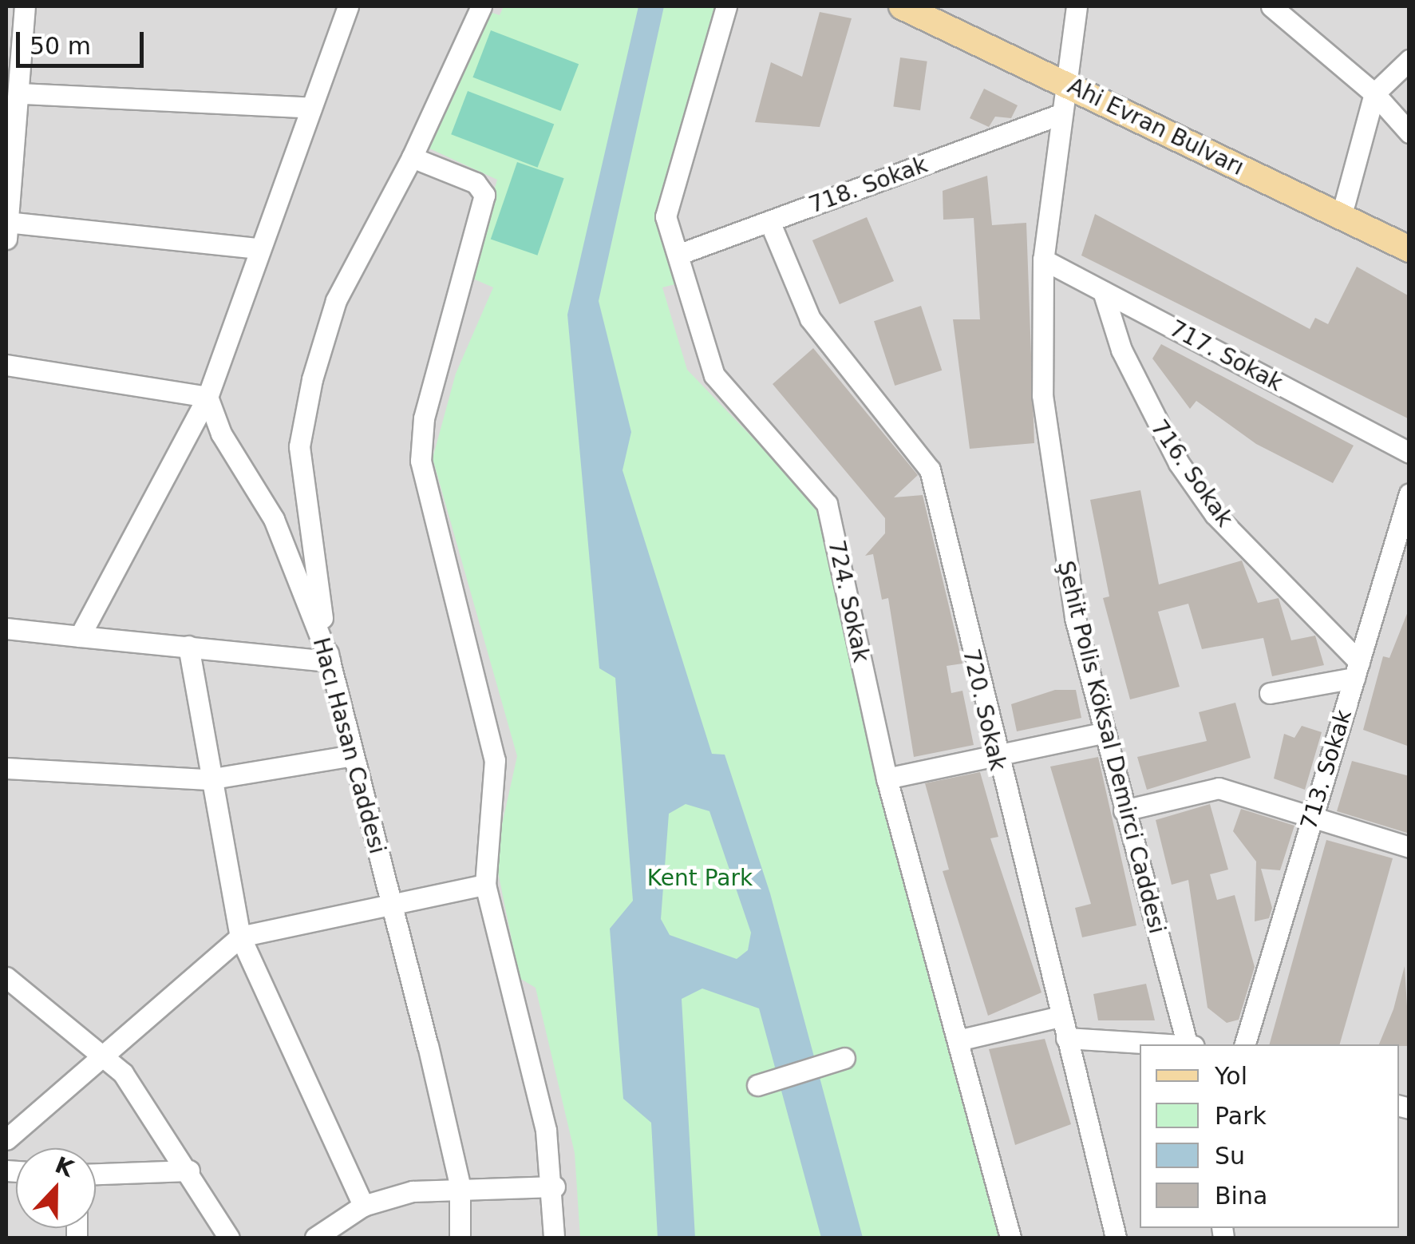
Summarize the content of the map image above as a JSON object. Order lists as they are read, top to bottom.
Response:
{
  "streets": {
    "main road": ["Ahi Evran Bulvarı"],
    "street": [
      "718. Sokak",
      "717. Sokak",
      "716. Sokak",
      "724. Sokak",
      "720. Sokak",
      "Hacı Hasan Caddesi",
      "Şehit Polis Köksal Demirci Caddesi",
      "713. Sokak"
    ]
  },
  "crossings": [
    ["Ahi Evran Bulvarı", "Şehit Polis Köksal Demirci Caddesi"],
    ["718. Sokak", "724. Sokak"],
    ["718. Sokak", "720. Sokak"],
    ["718. Sokak", "Şehit Polis Köksal Demirci Caddesi"],
    ["717. Sokak", "716. Sokak"],
    ["717. Sokak", "Şehit Polis Köksal Demirci Caddesi"],
    ["716. Sokak", "713. Sokak"]
  ],
  "parks": ["Kent Park"],
  "legend": [
    "Yol",
    "Park",
    "Su",
    "Bina"
  ],
  "scale_bar": "50 m",
  "north": "top"
}
